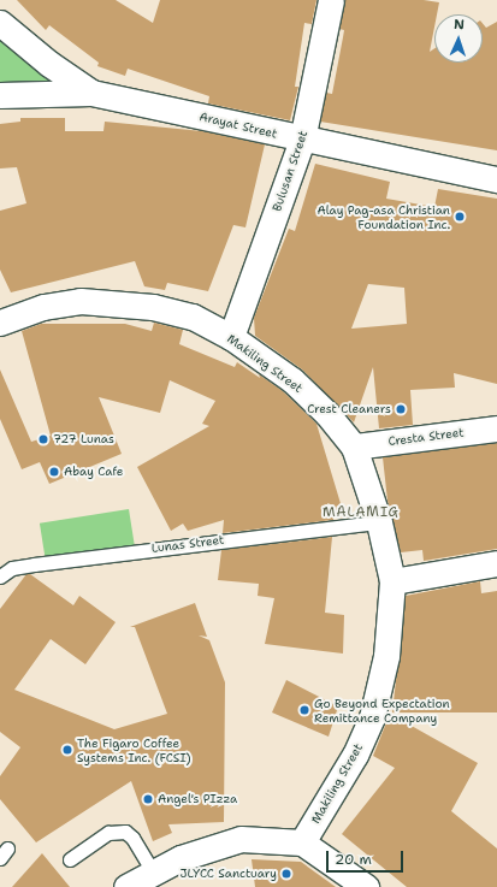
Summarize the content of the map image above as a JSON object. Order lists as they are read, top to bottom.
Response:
{
  "streets": {
    "street": [
      "Arayat Street",
      "Bulusan Street",
      "Makiling Street",
      "Cresta Street"
    ],
    "lane": ["Lunas Street"]
  },
  "crossings": [
    ["Arayat Street", "Bulusan Street"],
    ["Bulusan Street", "Makiling Street"],
    ["Makiling Street", "Cresta Street"],
    ["Makiling Street", "Lunas Street"]
  ],
  "districts": ["MALAMIG"],
  "places": [
    "Alay Pag-asa Christian Foundation Inc.",
    "Crest Cleaners",
    "727 Lunas",
    "Abay Cafe",
    "Go Beyond Expectation Remittance Company",
    "The Figaro Coffee Systems Inc. (FCSI)",
    "Angel's PIzza",
    "JLYCC Sanctuary"
  ],
  "scale_bar": "20 m",
  "north": "top"
}
